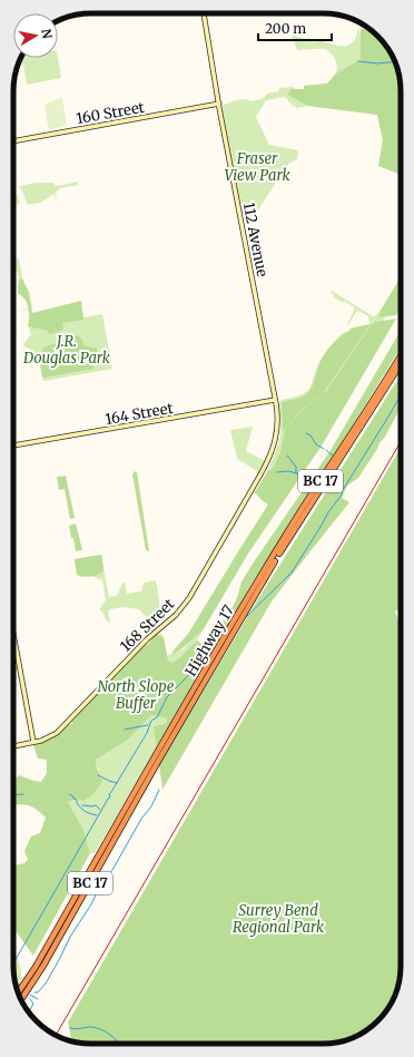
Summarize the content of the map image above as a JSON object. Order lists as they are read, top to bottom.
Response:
{
  "streets": {
    "highway": ["BC 17", "Highway 17"],
    "street": [
      "160 Street",
      "112 Avenue",
      "164 Street",
      "168 Street"
    ]
  },
  "crossings": [
    ["160 Street", "112 Avenue"],
    ["112 Avenue", "164 Street"],
    ["112 Avenue", "168 Street"]
  ],
  "parks": [
    "Fraser View Park",
    "J.R. Douglas Park",
    "North Slope Buffer",
    "Surrey Bend Regional Park"
  ],
  "scale_bar": "200 m",
  "north": "right"
}
